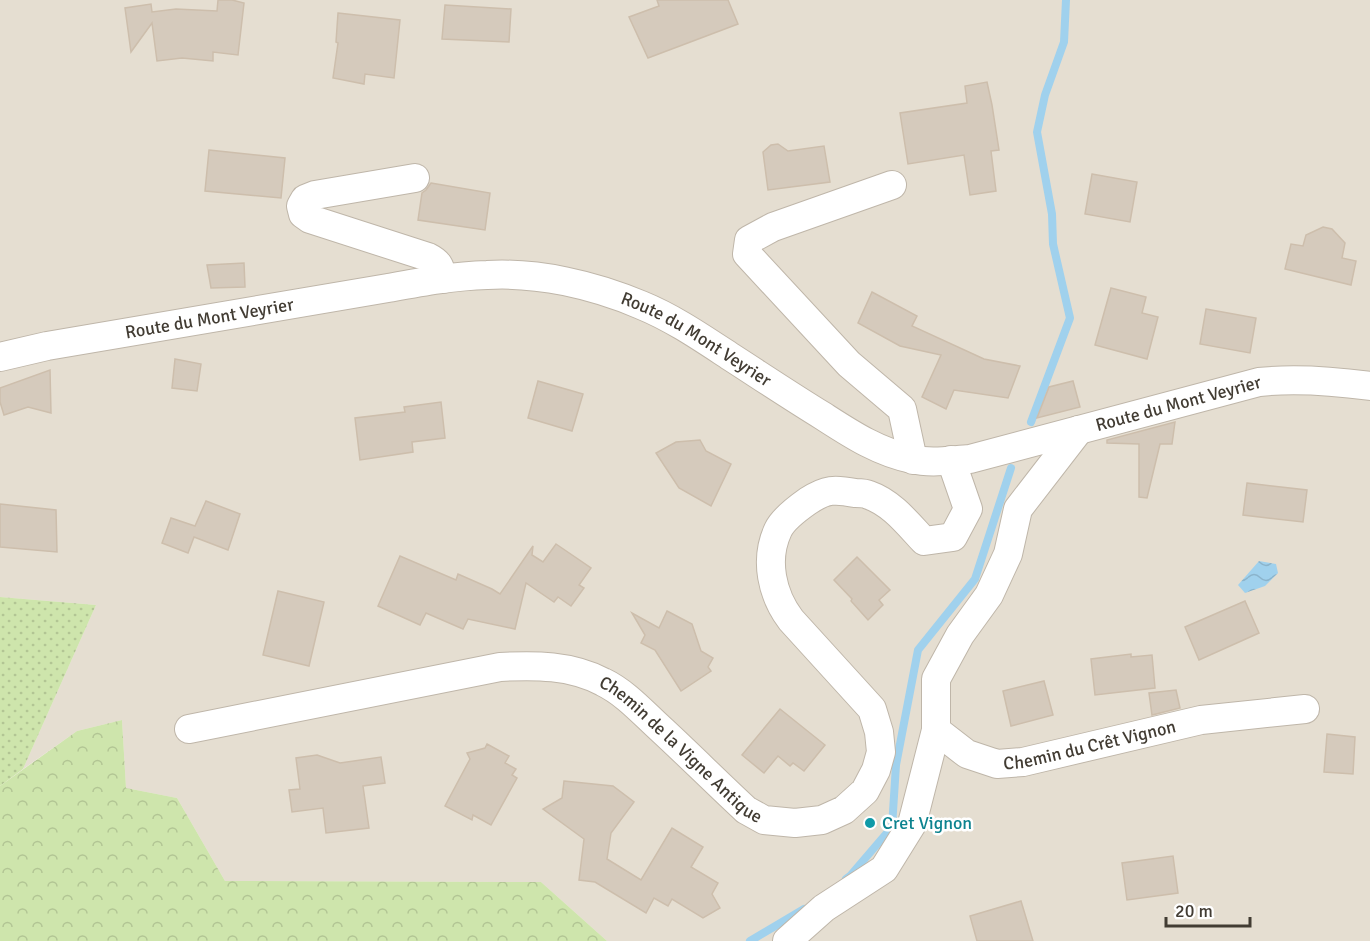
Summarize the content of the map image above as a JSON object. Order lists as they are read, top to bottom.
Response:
{
  "streets": {
    "street": ["Route du Mont Veyrier", "Chemin du Crêt Vignon", "Chemin de la Vigne Antique"]
  },
  "crossings": [
    ["Route du Mont Veyrier", "Chemin de la Vigne Antique"]
  ],
  "places": ["Cret Vignon"],
  "scale_bar": "20 m"
}
